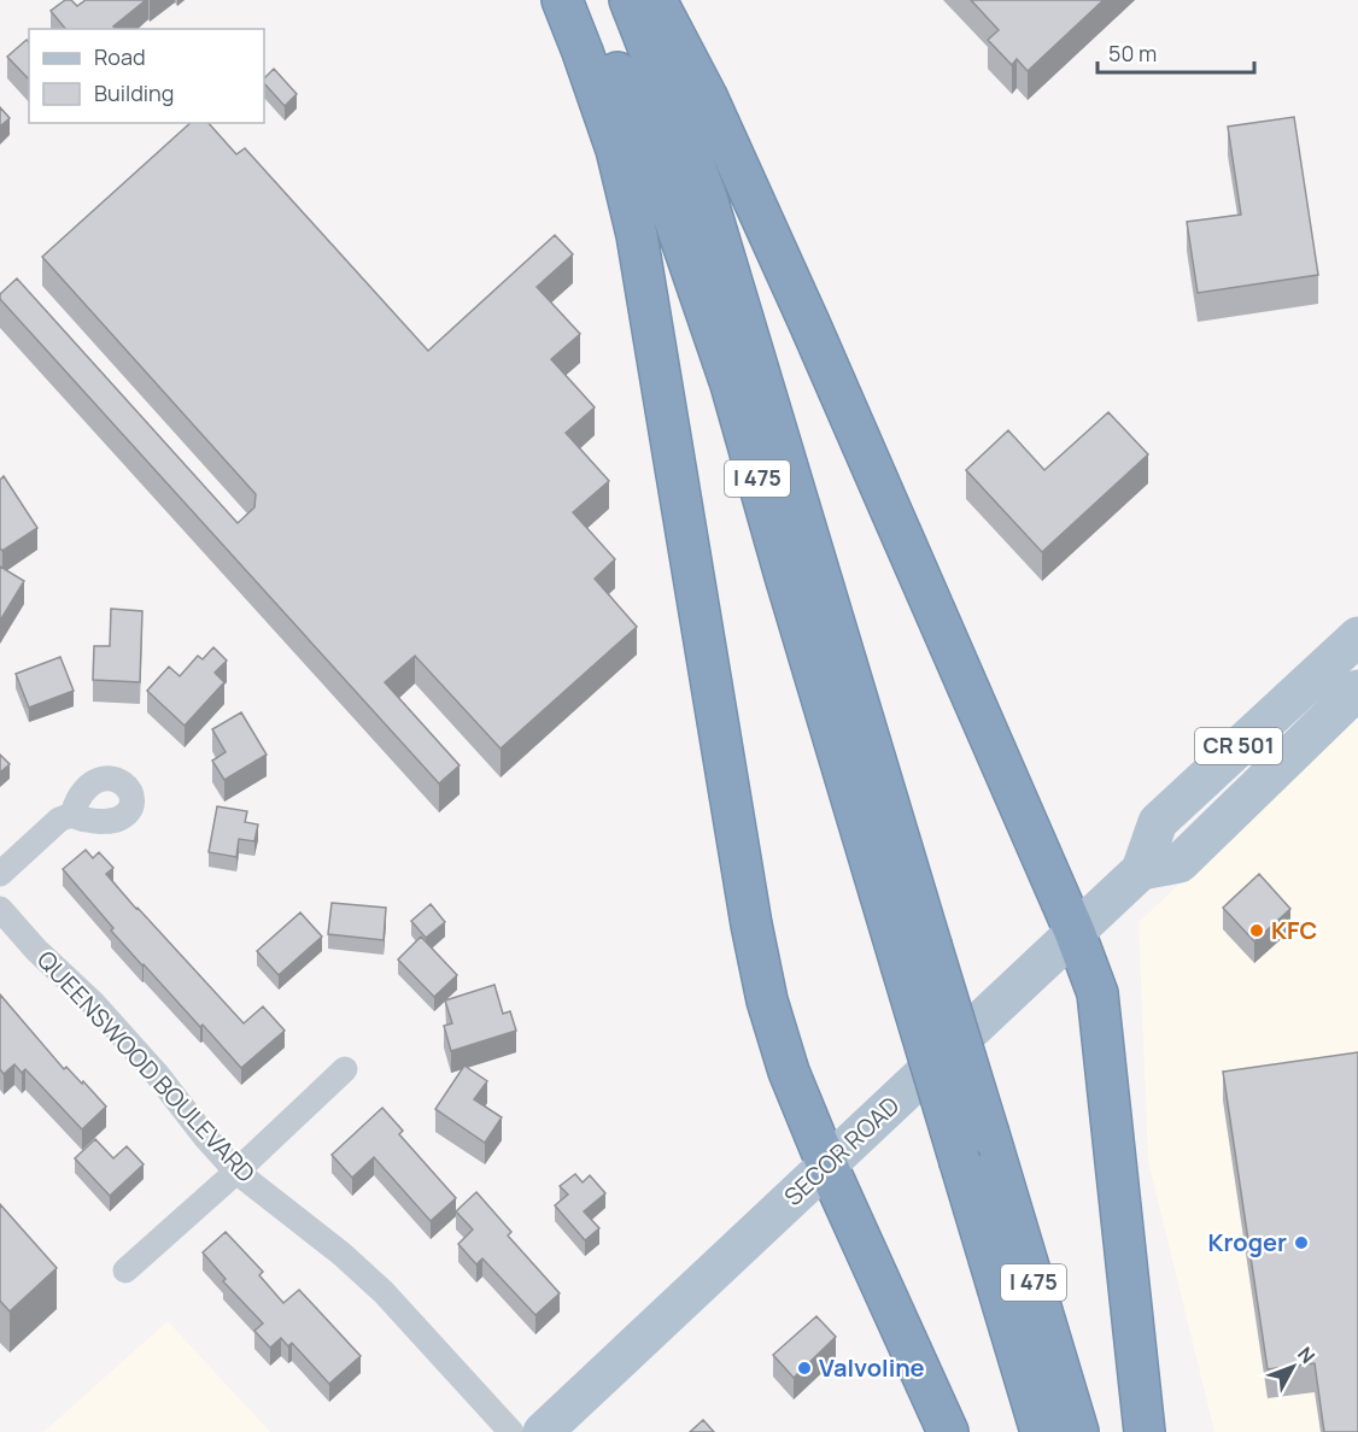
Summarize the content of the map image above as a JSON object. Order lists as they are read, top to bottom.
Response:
{
  "streets": {
    "highway": ["I 475"],
    "main road": ["CR 501", "SECOR ROAD"],
    "street": ["QUEENSWOOD BOULEVARD"]
  },
  "places": ["KFC", "Kroger", "Valvoline"],
  "legend": ["Road", "Building"],
  "scale_bar": "50 m",
  "north": "top right"
}
